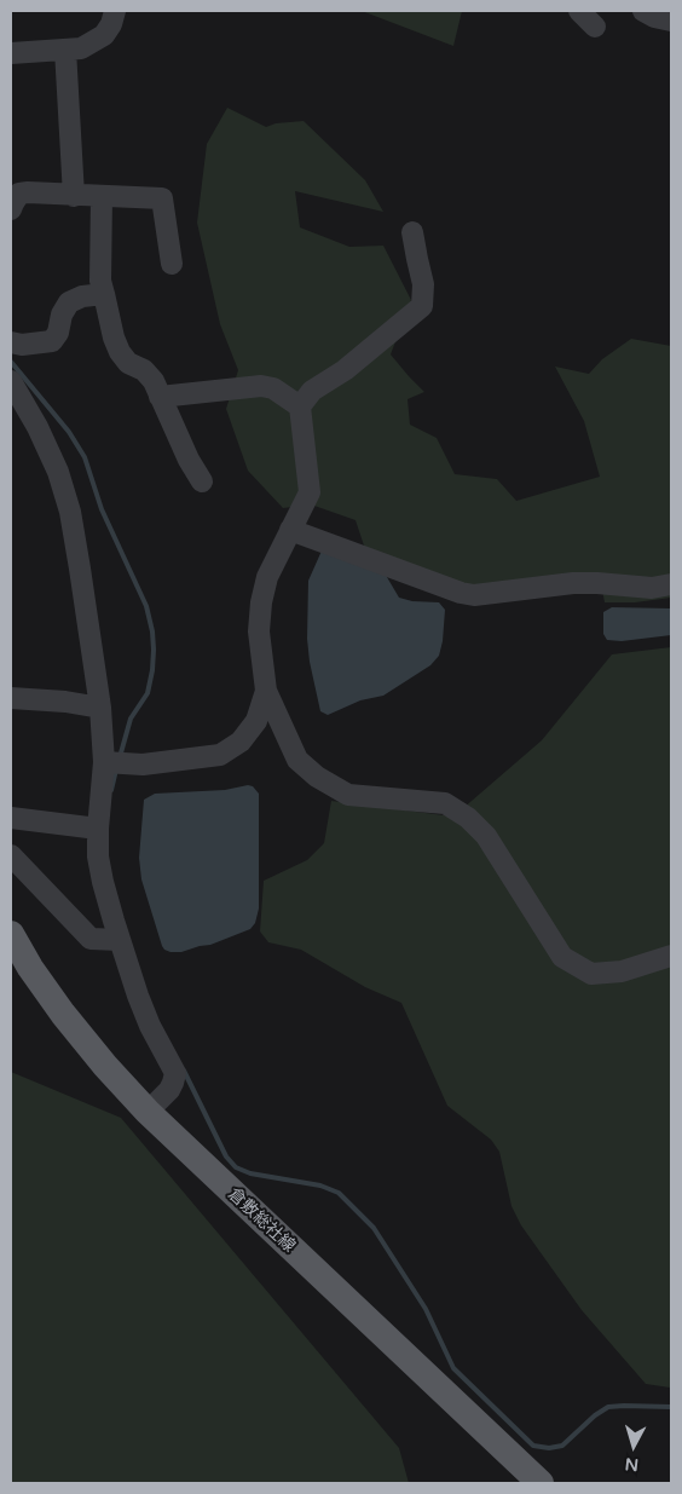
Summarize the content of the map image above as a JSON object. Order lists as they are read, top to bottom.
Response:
{
  "streets": {
    "main road": ["倉敷総社線"]
  },
  "north": "bottom"
}
